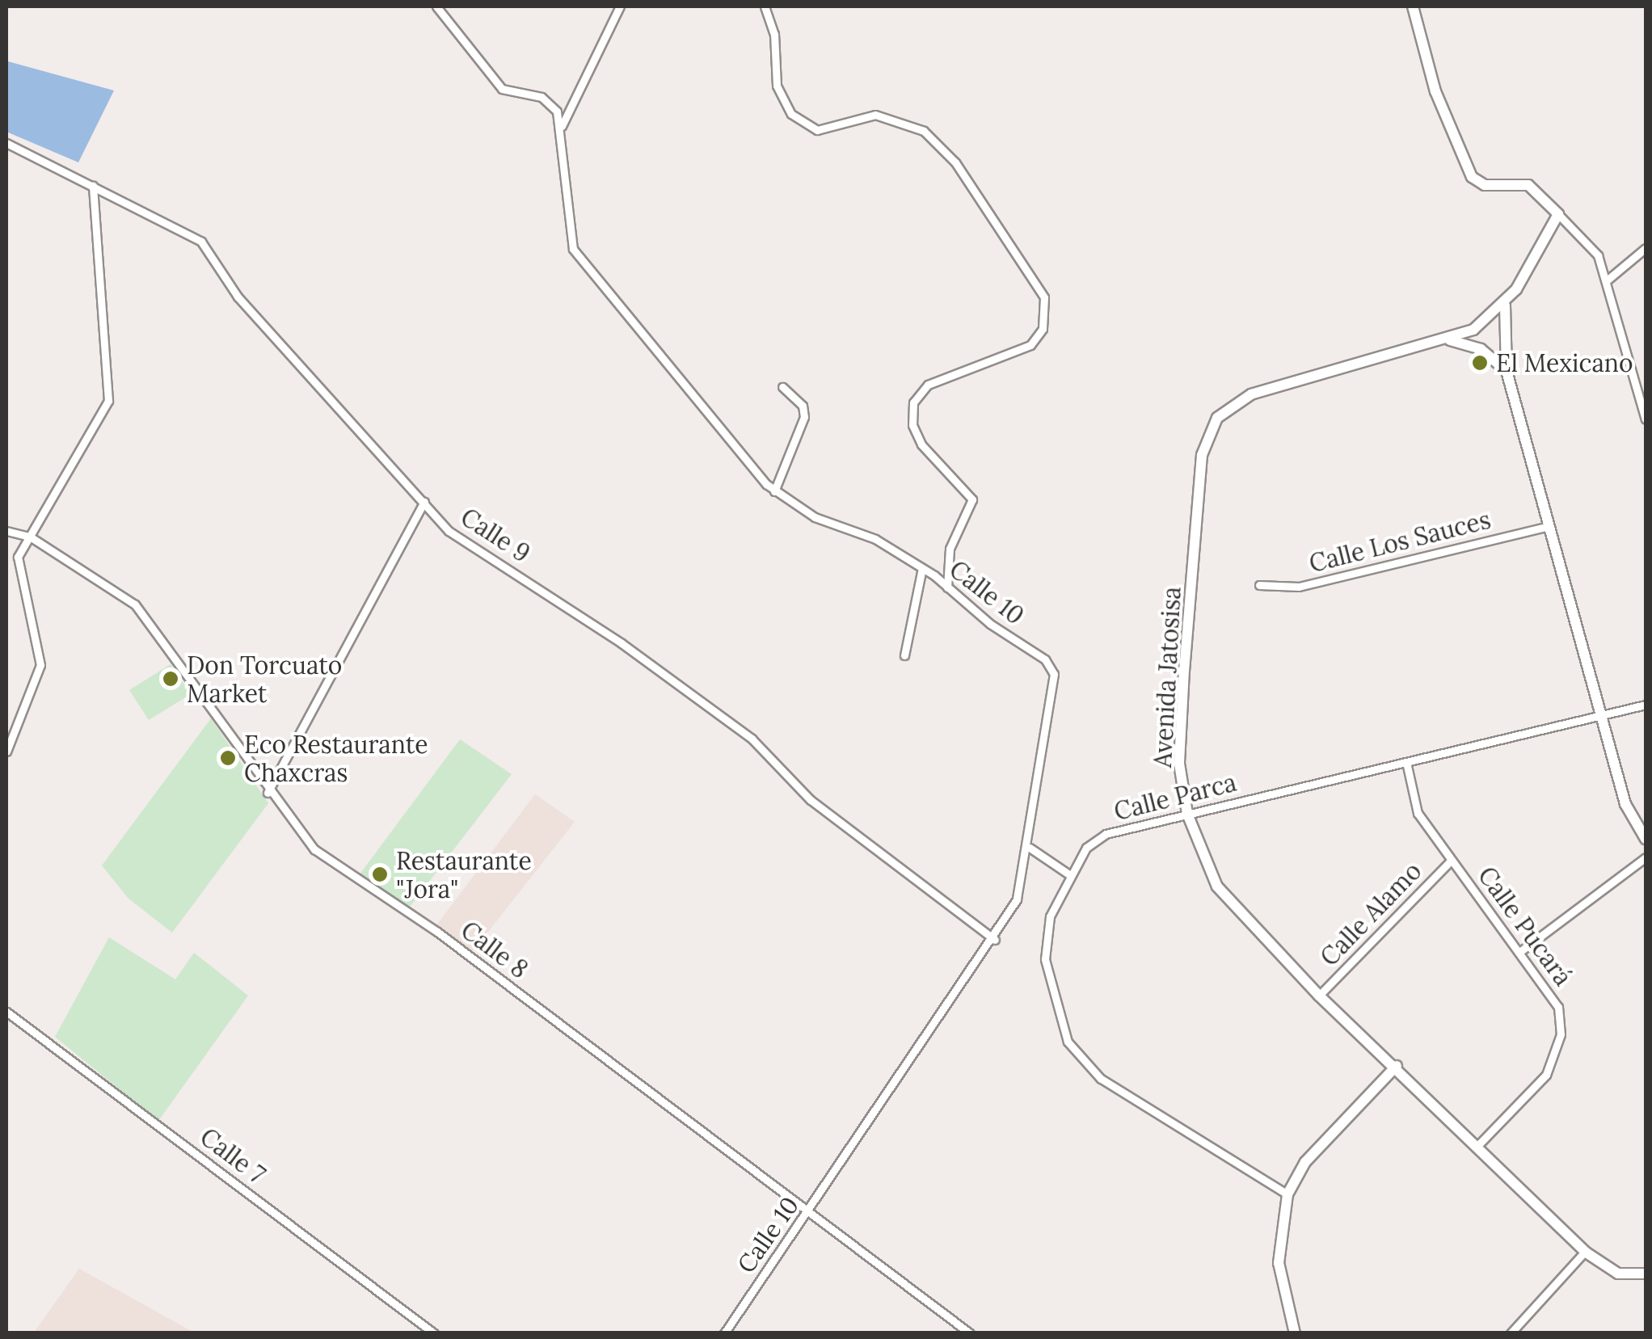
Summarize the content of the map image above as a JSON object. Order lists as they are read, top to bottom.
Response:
{
  "streets": {
    "street": [
      "Calle 9",
      "Calle Los Sauces",
      "Calle 10",
      "Avenida Jatosisa",
      "Calle Parca",
      "Calle Alamo",
      "Calle Pucará",
      "Calle 8",
      "Calle 7"
    ]
  },
  "crossings": [
    ["Calle 9", "Calle 10"],
    ["Calle 10", "Calle 8"],
    ["Avenida Jatosisa", "Calle Parca"],
    ["Avenida Jatosisa", "Calle Alamo"],
    ["Avenida Jatosisa", "Calle Pucará"],
    ["Calle Parca", "Calle Pucará"],
    ["Calle Alamo", "Calle Pucará"]
  ],
  "places": [
    "El Mexicano",
    "Don Torcuato Market",
    "Eco Restaurante Chaxcras",
    "Restaurante \"Jora\""
  ]
}
